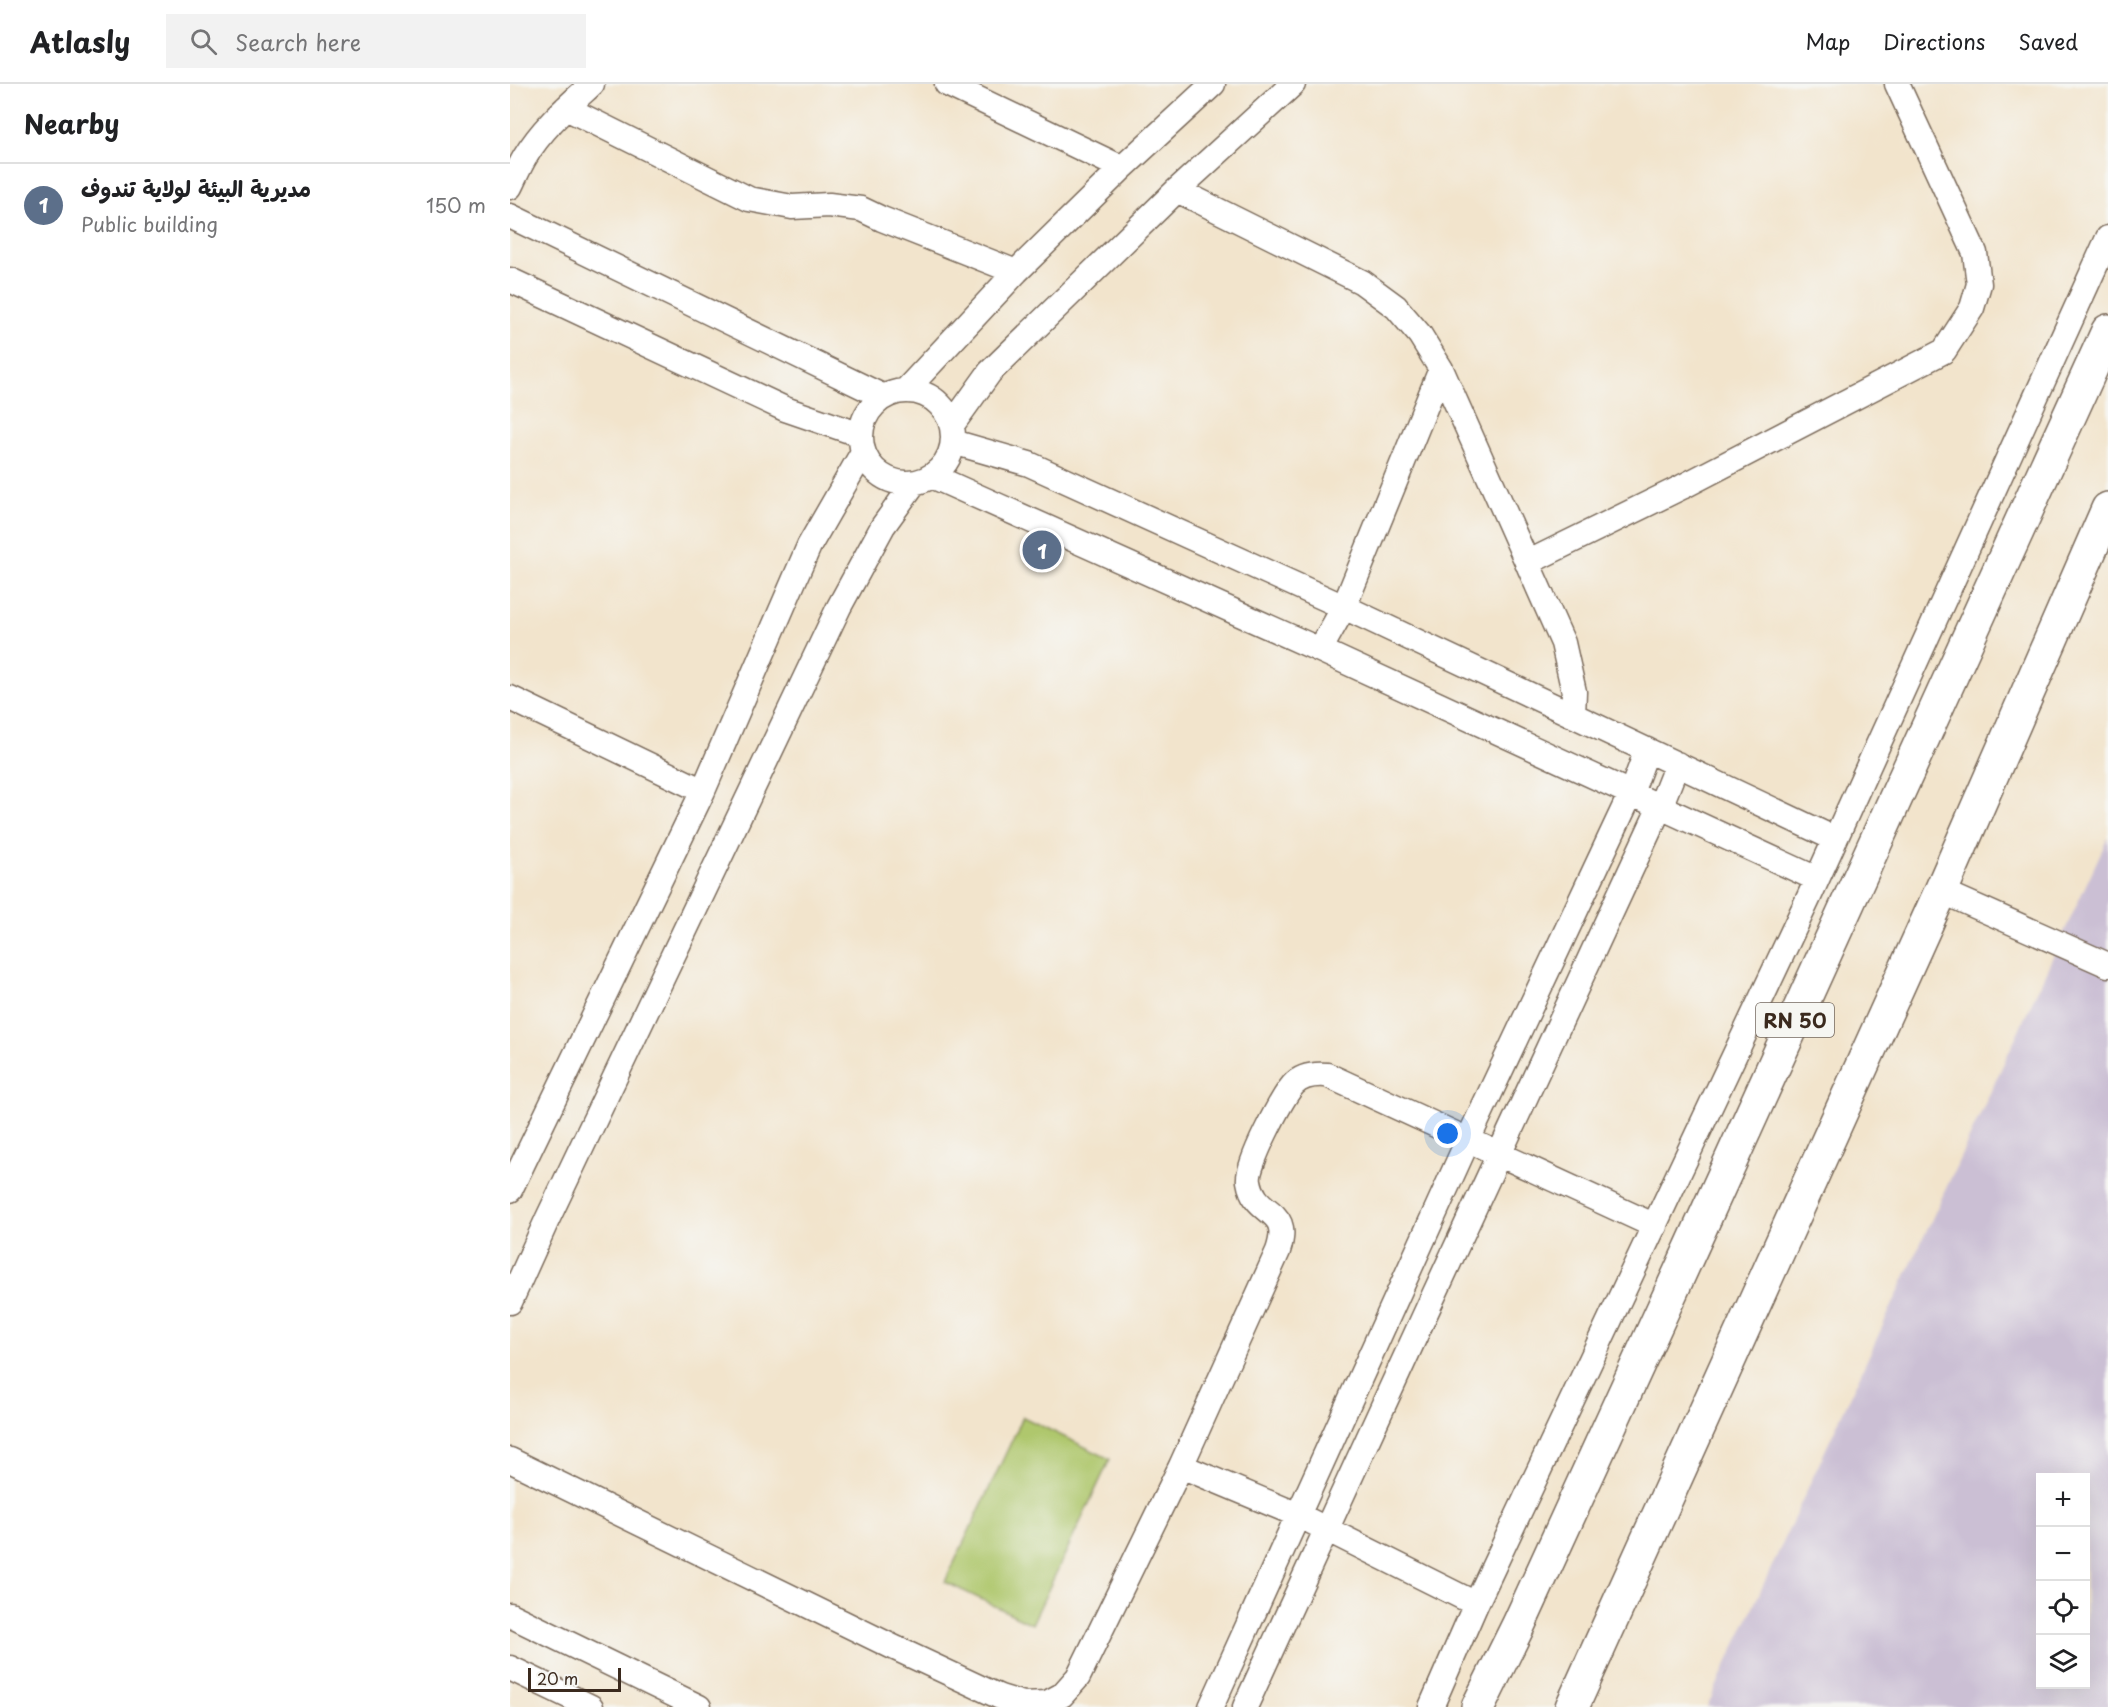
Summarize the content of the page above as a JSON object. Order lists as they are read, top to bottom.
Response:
{
  "streets": {
    "main road": ["RN 50"]
  },
  "scale_bar": "20 m",
  "page": {
    "header": "Atlasly",
    "search": "Search here",
    "nav": ["Map", "Directions", "Saved"],
    "heading": "Nearby",
    "list": [
      {
        "mark": "1",
        "name": "مديرية البيئة لولاية تندوف",
        "note": "Public building",
        "value": "150 m"
      }
    ],
    "pins": "1",
    "map_buttons": ["+", "−"],
    "scale": "20 m"
  }
}
